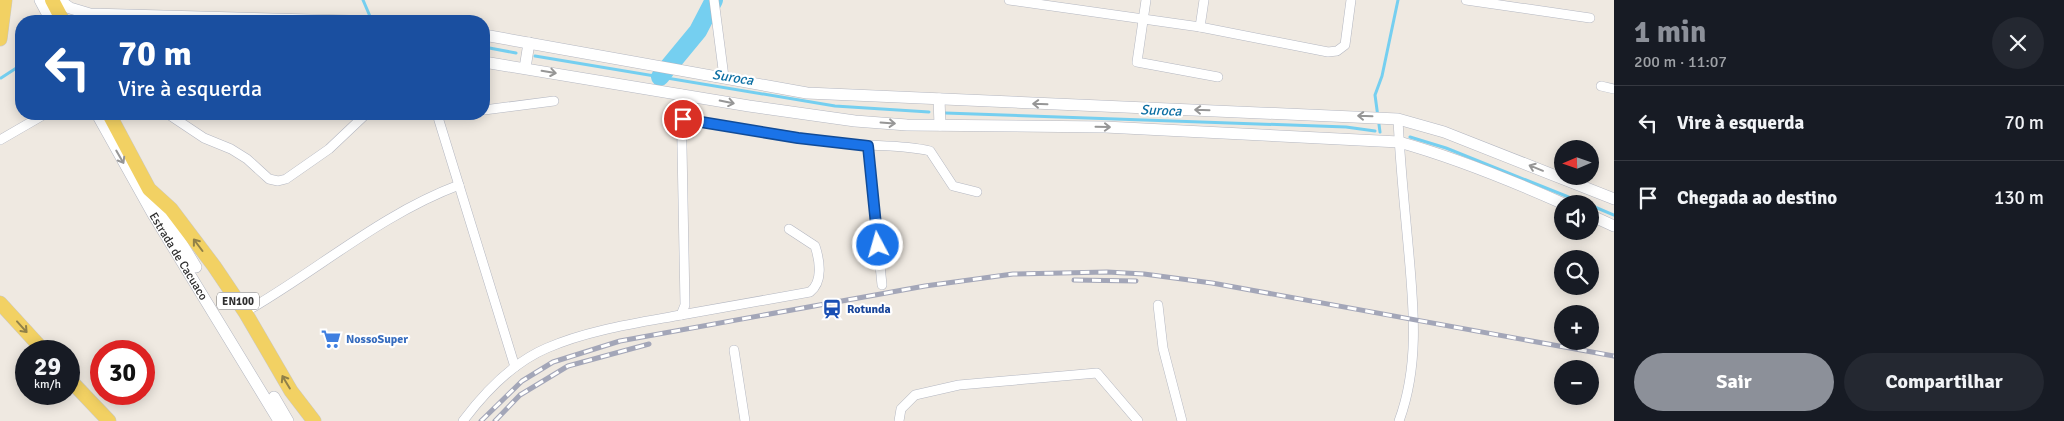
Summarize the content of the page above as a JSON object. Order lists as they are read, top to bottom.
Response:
{
  "streets": {
    "main road": ["Estrada de Cacuaco", "EN100"]
  },
  "crossings": [
    ["Estrada de Cacuaco", "EN100"]
  ],
  "water": ["Suroca"],
  "places": {
    "station": ["Rotunda"],
    "supermarket": ["NossoSuper"]
  },
  "north": "left",
  "page": {
    "heading": ["1 min", "200 m · 11:07"],
    "turn": ["70 m", "Vire à esquerda"],
    "list": [
      {
        "name": "Vire à esquerda",
        "value": "70 m"
      },
      {
        "name": "Chegada ao destino",
        "value": "130 m"
      }
    ],
    "map_buttons": ["+", "−"],
    "speed": "29 km/h",
    "limit": "30",
    "buttons": ["Sair", "Compartilhar"]
  }
}
